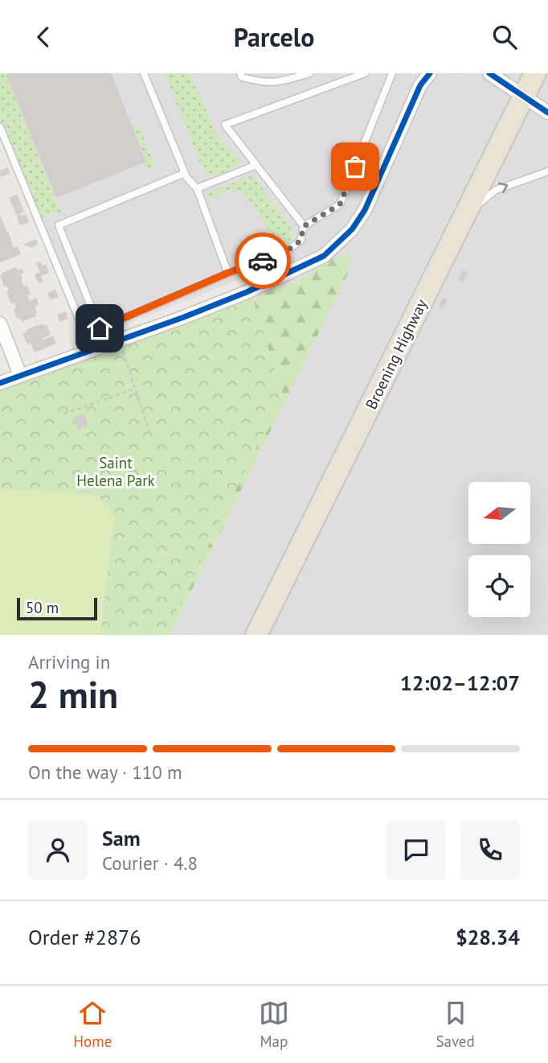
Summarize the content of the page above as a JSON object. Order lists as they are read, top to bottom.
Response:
{
  "streets": {
    "main road": ["Broening Highway"]
  },
  "parks": ["Saint Helena Park"],
  "scale_bar": "50 m",
  "north": "left",
  "page": {
    "header": "Parcelo",
    "scale": "50 m",
    "heading": ["2 min", "Arriving in", "12:02–12:07"],
    "panel": [
      "Sam",
      "Courier · 4.8",
      "Order #2876",
      "$28.34"
    ],
    "bar": "On the way · 110 m",
    "tabs": ["Home", "Map", "Saved"]
  }
}
